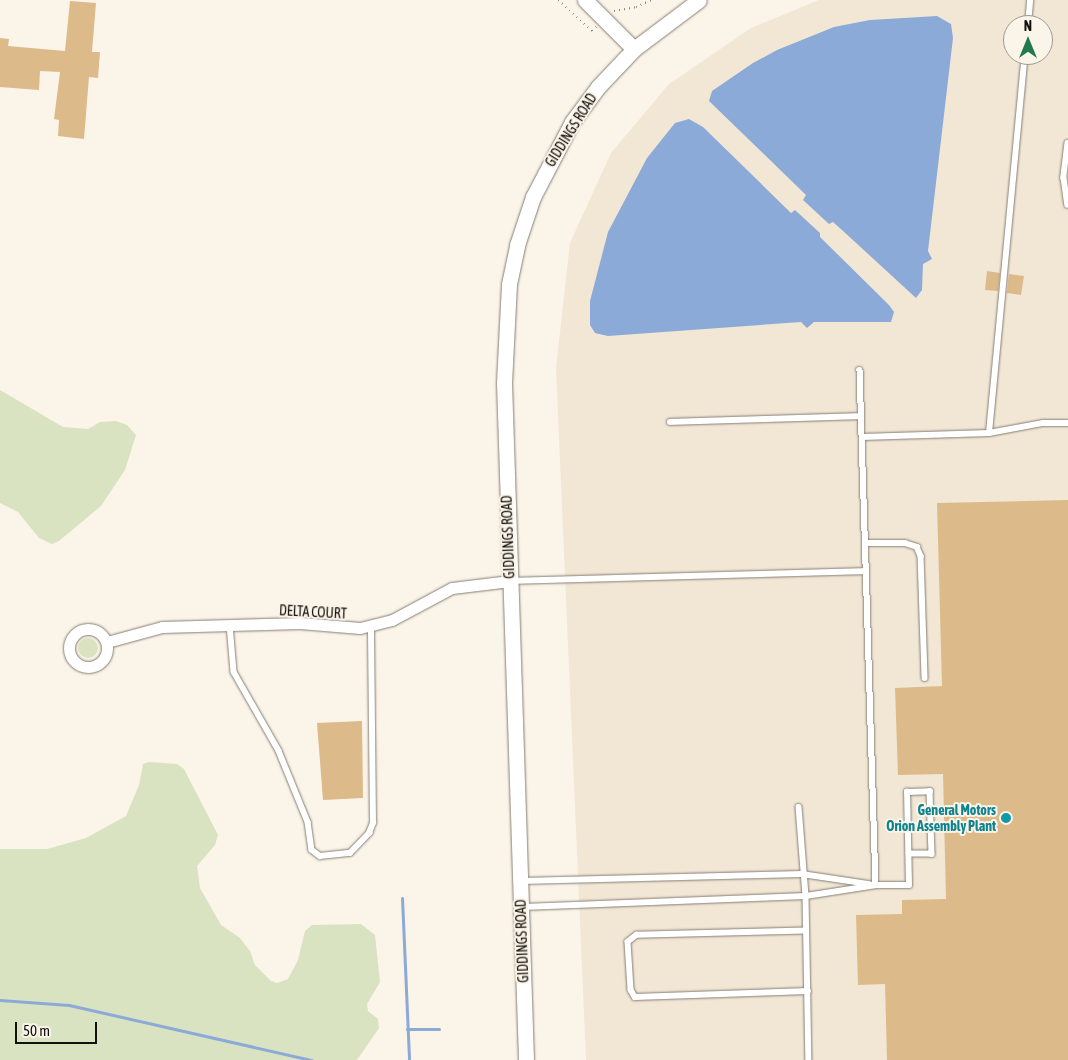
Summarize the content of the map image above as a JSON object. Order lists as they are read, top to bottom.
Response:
{
  "streets": {
    "main road": ["GIDDINGS ROAD"],
    "street": ["DELTA COURT"]
  },
  "crossings": [
    ["GIDDINGS ROAD", "DELTA COURT"]
  ],
  "places": ["General Motors Orion Assembly Plant"],
  "scale_bar": "50 m",
  "north": "top"
}
